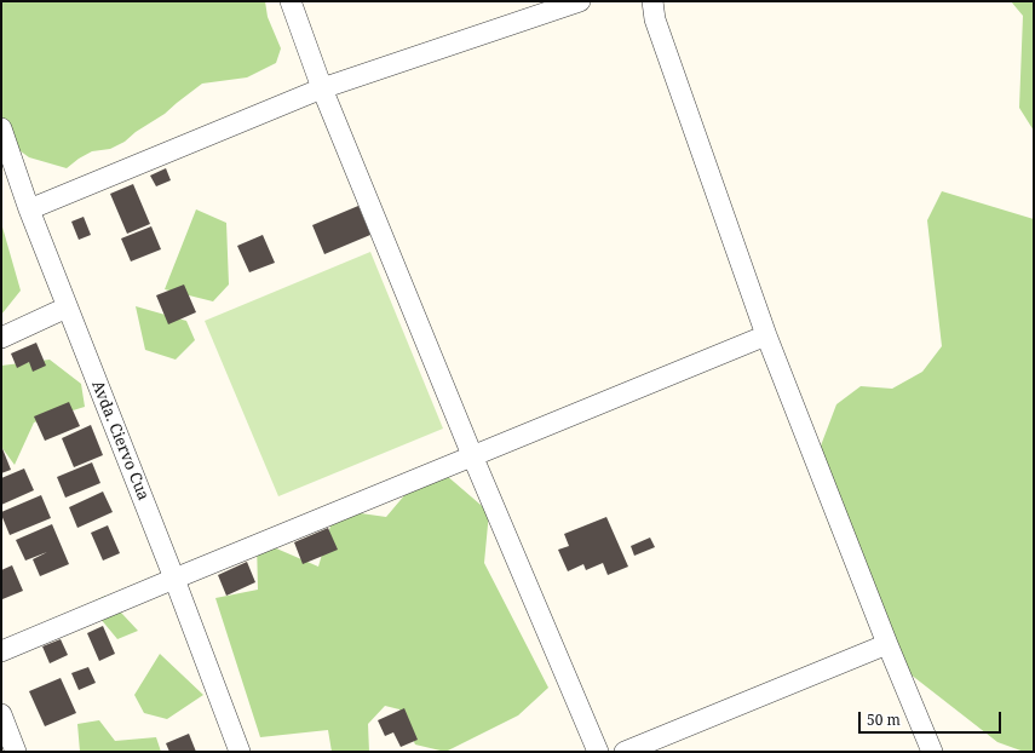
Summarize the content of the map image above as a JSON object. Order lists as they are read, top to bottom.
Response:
{
  "streets": {
    "street": ["Avda. Ciervo Cua"]
  },
  "scale_bar": "50 m"
}
